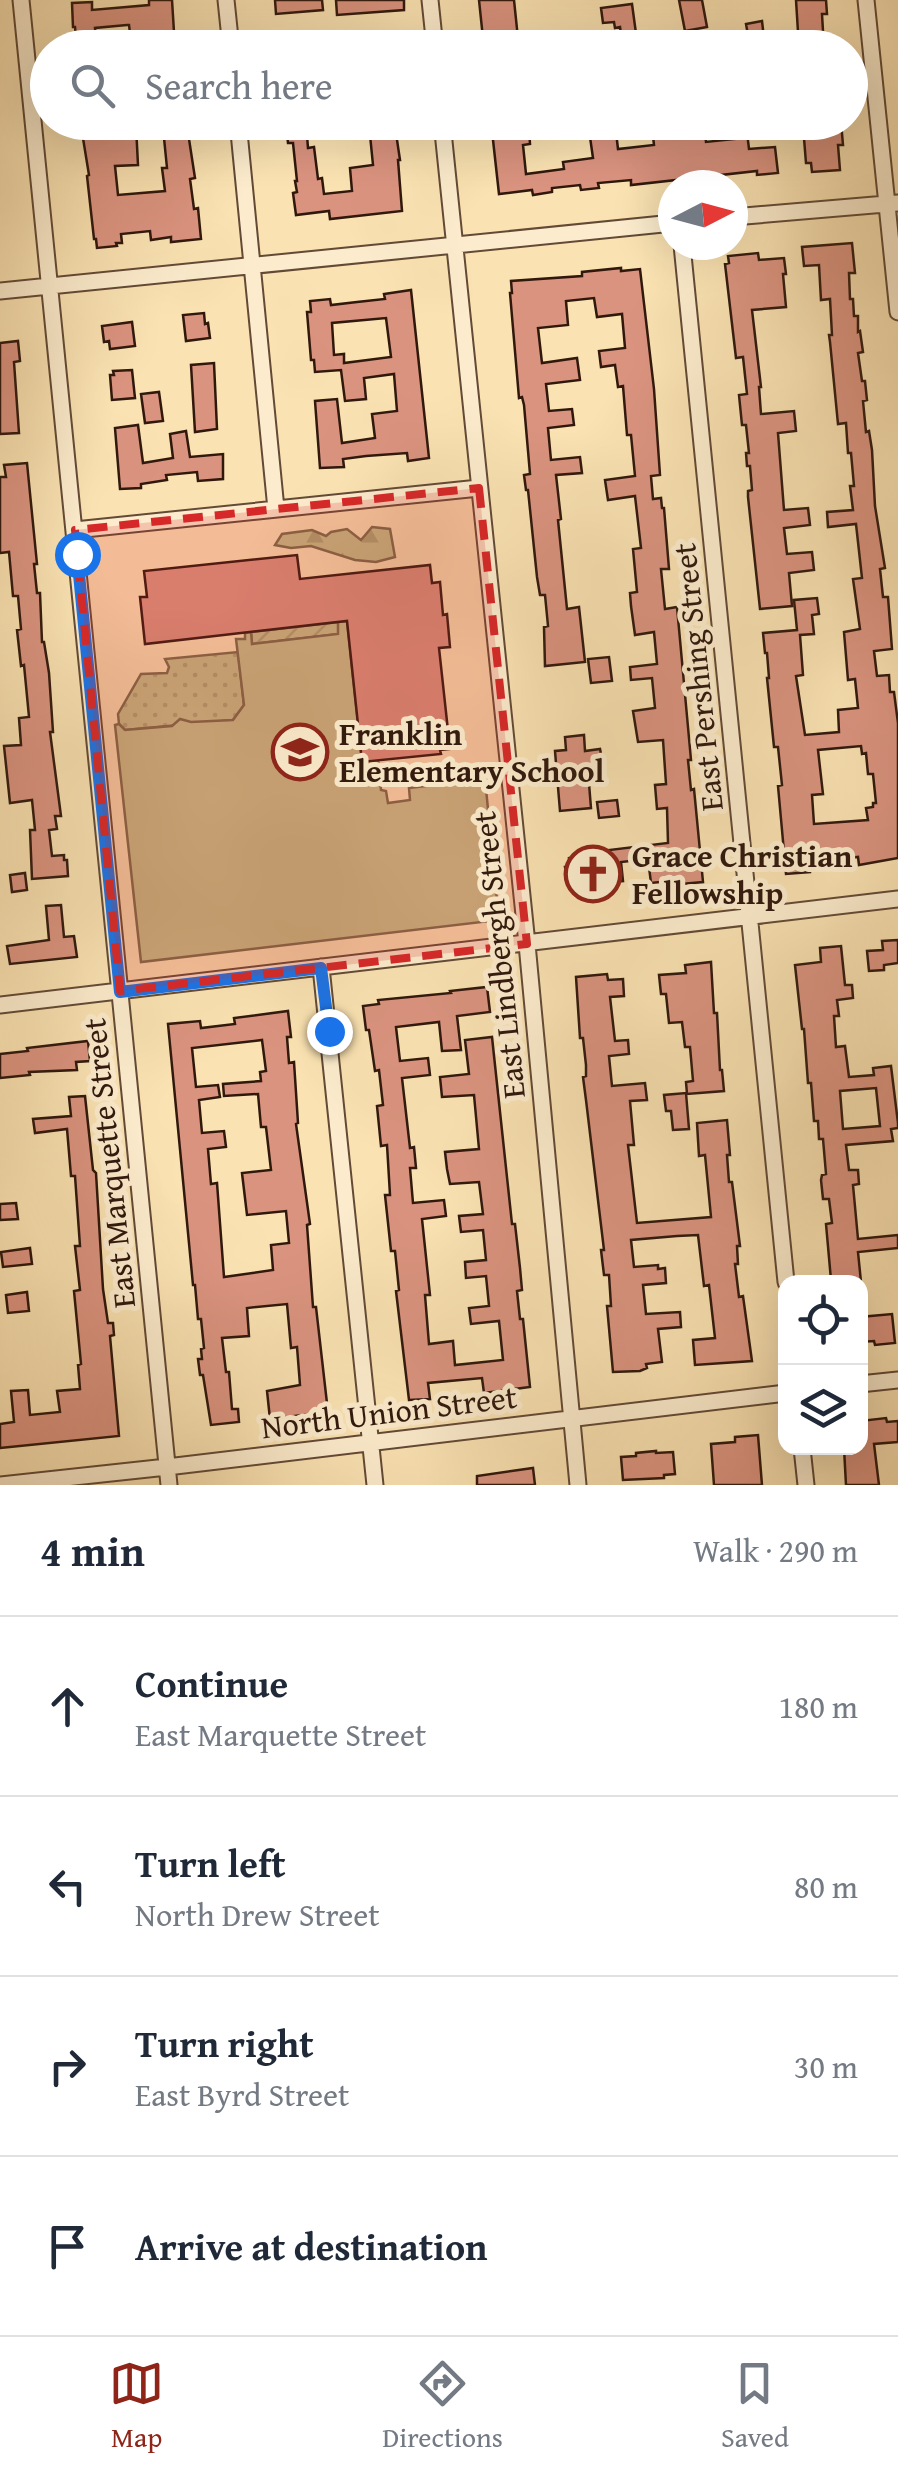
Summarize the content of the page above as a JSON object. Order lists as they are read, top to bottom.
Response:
{
  "streets": {
    "street": [
      "East Pershing Street",
      "East Lindbergh Street",
      "East Marquette Street",
      "North Union Street"
    ]
  },
  "crossings": [
    ["East Lindbergh Street", "North Union Street"],
    ["East Marquette Street", "North Union Street"]
  ],
  "places": {
    "school or university": ["Franklin Elementary School"],
    "church": ["Grace Christian Fellowship"]
  },
  "north": "right",
  "page": {
    "search": "Search here",
    "heading": ["4 min", "Walk · 290 m"],
    "list": [
      ["Continue", "East Marquette Street", "180 m"],
      ["Turn left", "North Drew Street", "80 m"],
      ["Turn right", "East Byrd Street", "30 m"],
      "Arrive at destination"
    ],
    "nav": ["Map", "Directions", "Saved"]
  }
}
